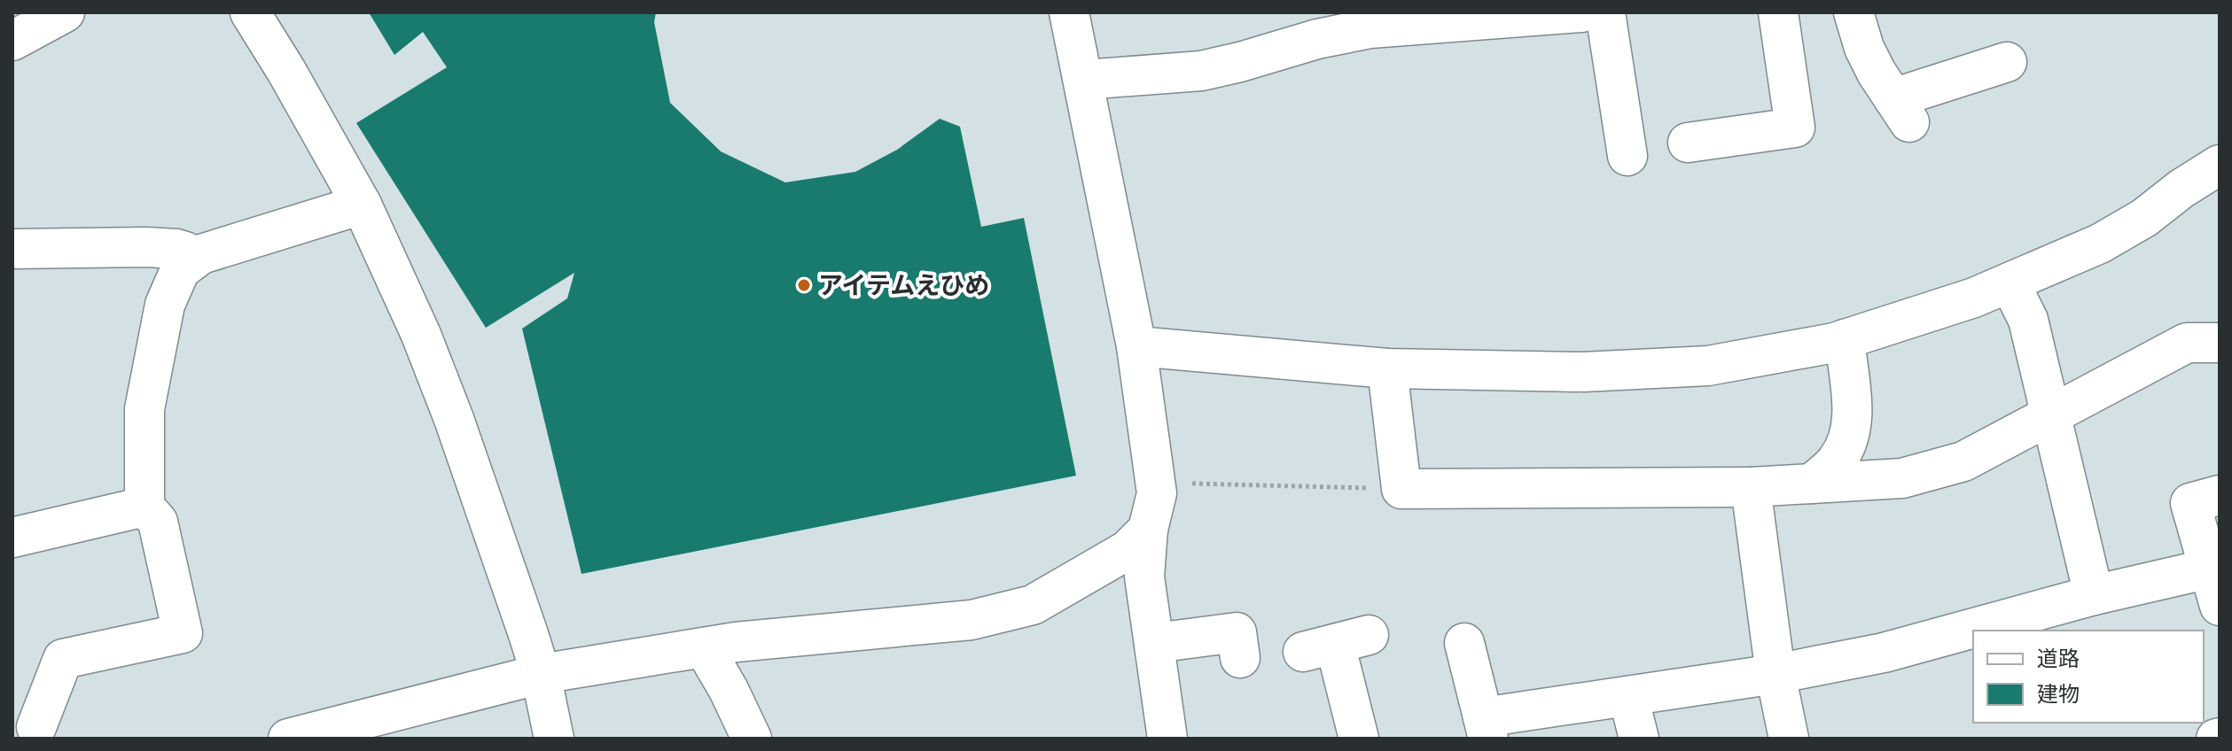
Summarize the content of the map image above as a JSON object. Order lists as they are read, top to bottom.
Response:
{
  "places": ["アイテムえひめ"],
  "legend": ["道路", "建物"]
}
